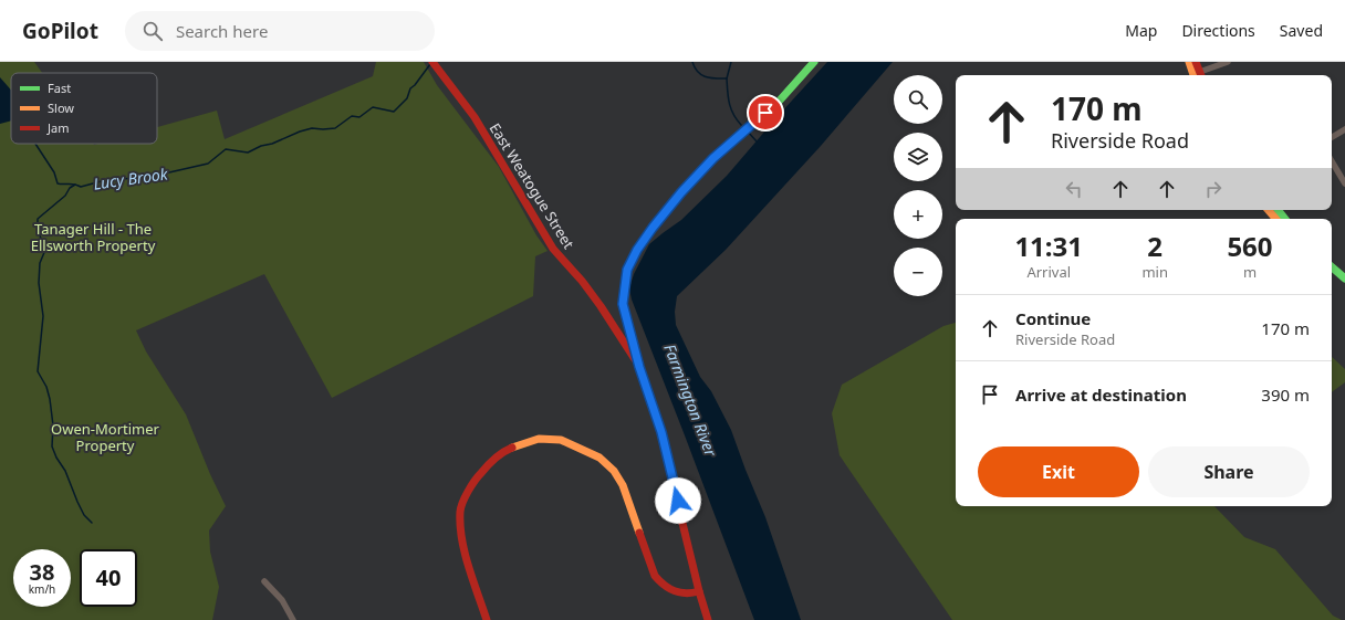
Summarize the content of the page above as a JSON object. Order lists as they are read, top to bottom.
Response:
{
  "streets": {
    "street": ["East Weatogue Street"]
  },
  "water": ["Lucy Brook", "Farmington River"],
  "parks": ["Tanager Hill - The Ellsworth Property", "Owen-Mortimer Property"],
  "legend": ["Fast", "Slow", "Jam"],
  "page": {
    "header": "GoPilot",
    "search": "Search here",
    "nav": ["Map", "Directions", "Saved"],
    "map_buttons": ["+", "−"],
    "turn": ["170 m", "Riverside Road"],
    "eta": [
      "11:31",
      "Arrival",
      "2",
      "min",
      "560",
      "m"
    ],
    "list": [
      {
        "name": "Continue",
        "note": "Riverside Road",
        "value": "170 m"
      },
      {
        "name": "Arrive at destination",
        "value": "390 m"
      }
    ],
    "buttons": ["Exit", "Share"],
    "speed": "38 km/h",
    "limit": "40"
  }
}
